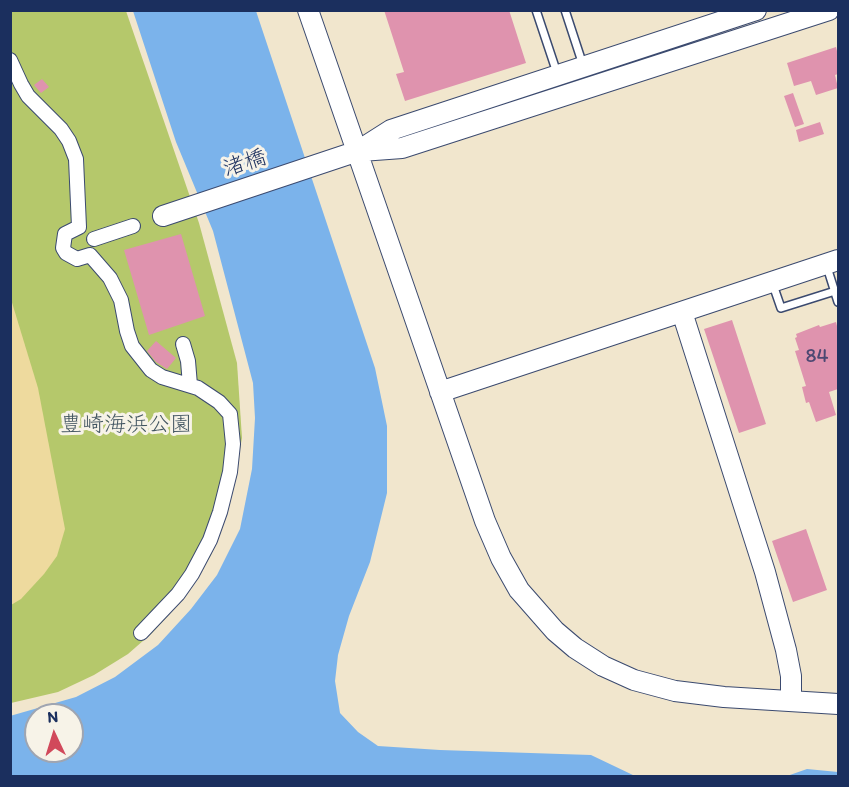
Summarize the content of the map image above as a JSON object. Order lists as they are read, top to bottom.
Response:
{
  "streets": {
    "street": ["渚橋"]
  },
  "parks": ["豊崎海浜公園"],
  "house_numbers": ["84"],
  "north": "top"
}
